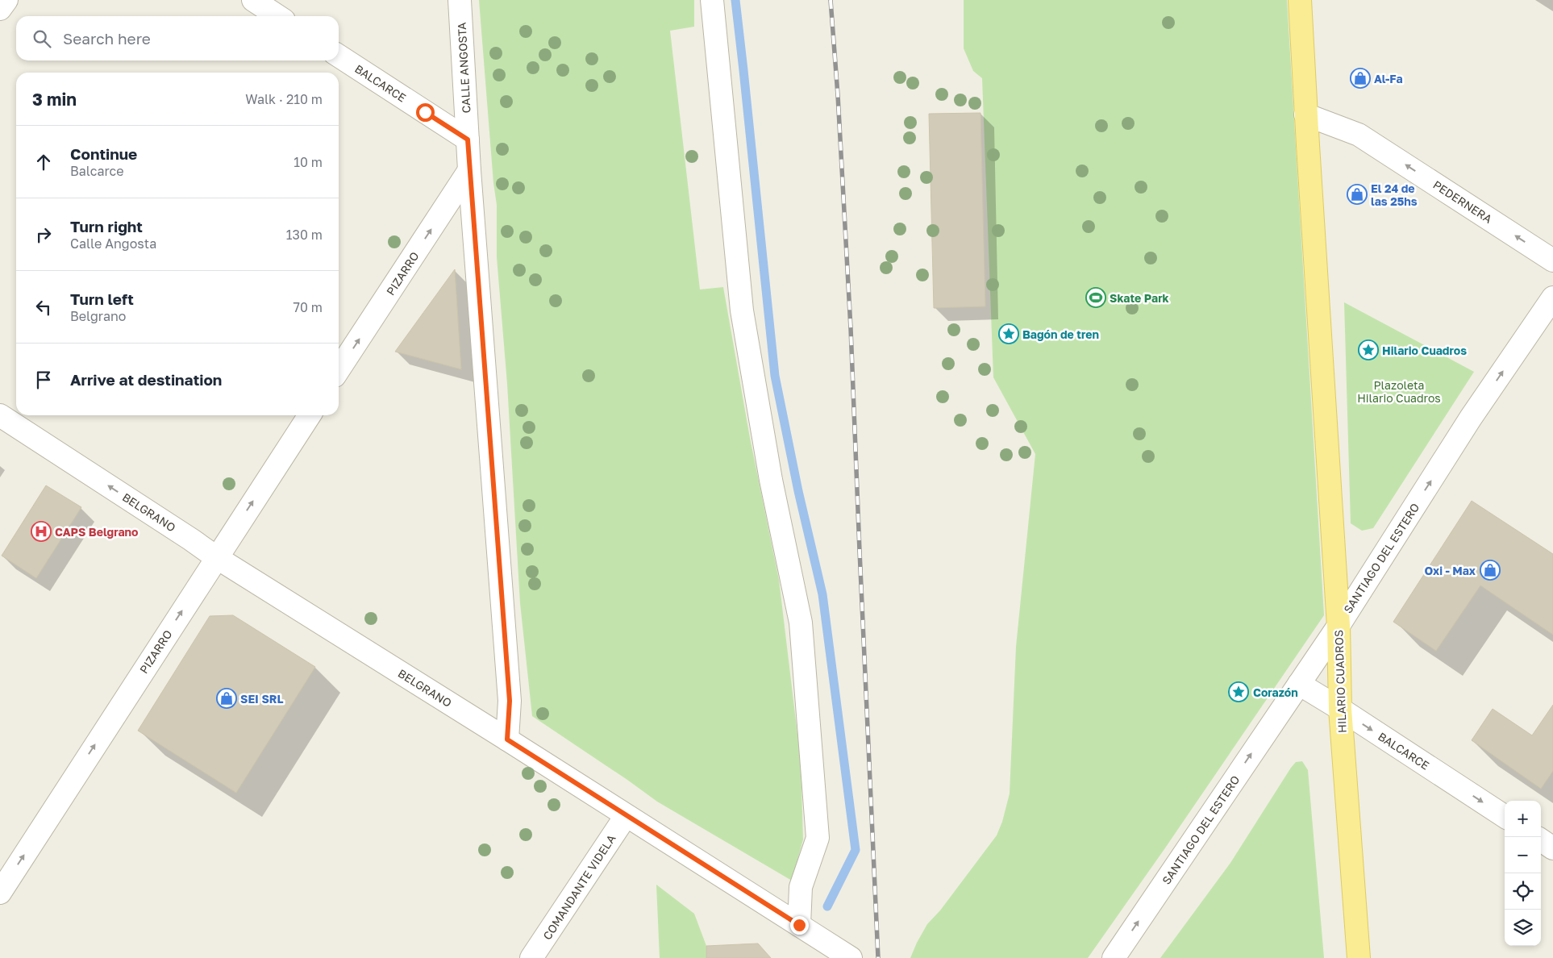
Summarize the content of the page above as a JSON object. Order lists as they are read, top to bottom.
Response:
{
  "streets": {
    "main road": ["HILARIO CUADROS"],
    "street": [
      "CALLE ANGOSTA",
      "BALCARCE",
      "PEDERNERA",
      "PIZARRO",
      "BELGRANO",
      "SANTIAGO DEL ESTERO",
      "COMANDANTE VIDELA"
    ]
  },
  "crossings": [
    ["CALLE ANGOSTA", "BALCARCE"],
    ["CALLE ANGOSTA", "PIZARRO"],
    ["CALLE ANGOSTA", "BELGRANO"],
    ["BALCARCE", "SANTIAGO DEL ESTERO"],
    ["BALCARCE", "HILARIO CUADROS"],
    ["PEDERNERA", "HILARIO CUADROS"],
    ["PIZARRO", "BELGRANO"],
    ["BELGRANO", "COMANDANTE VIDELA"],
    ["SANTIAGO DEL ESTERO", "HILARIO CUADROS"]
  ],
  "one_way": [
    "BALCARCE",
    "PEDERNERA",
    "PIZARRO",
    "SANTIAGO DEL ESTERO"
  ],
  "parks": ["Plazoleta Hilario Cuadros"],
  "places": {
    "shop": [
      "Al-Fa",
      "El 24 de las 25hs",
      "Oxi - Max",
      "SEI SRL"
    ],
    "sports": ["Skate Park"],
    "place": ["Bagón de tren", "Hilario Cuadros", "Corazón"],
    "hospital": ["CAPS Belgrano"]
  },
  "page": {
    "search": "Search here",
    "heading": ["3 min", "Walk · 210 m"],
    "list": [
      ["Continue", "Balcarce", "10 m"],
      ["Turn right", "Calle Angosta", "130 m"],
      ["Turn left", "Belgrano", "70 m"],
      "Arrive at destination"
    ],
    "map_buttons": ["+", "−"]
  }
}
